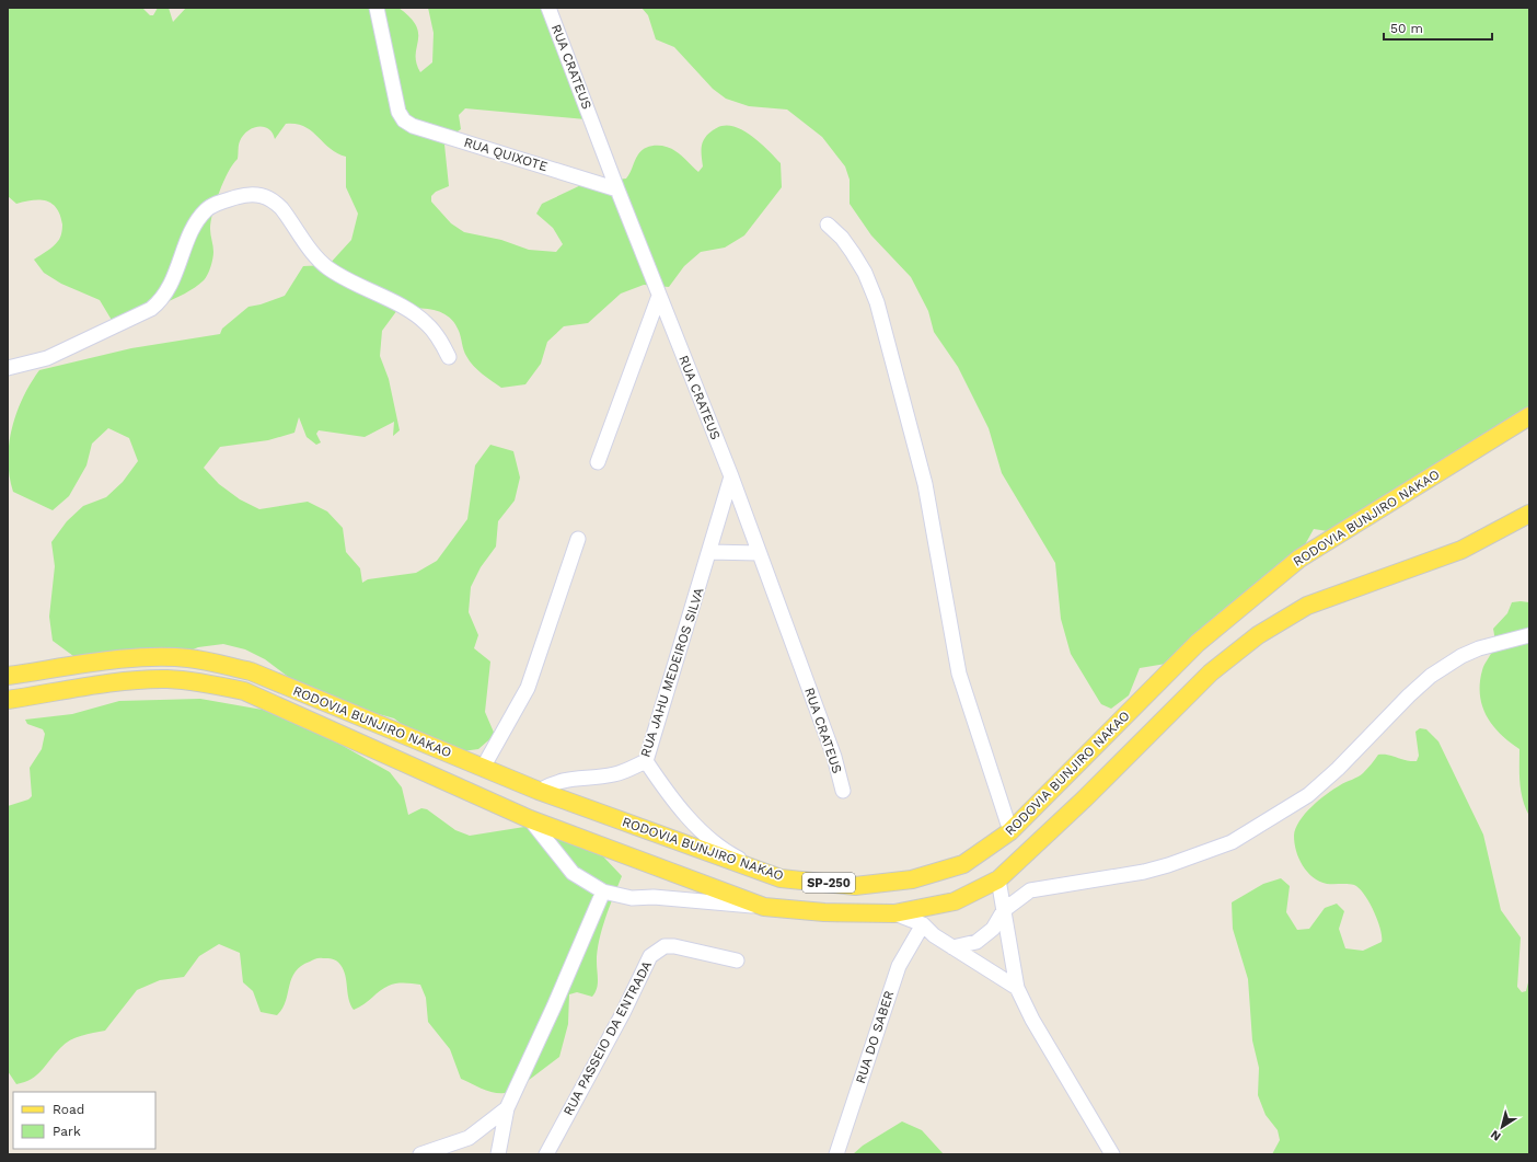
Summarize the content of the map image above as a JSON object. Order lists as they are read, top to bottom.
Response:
{
  "streets": {
    "main road": ["RODOVIA BUNJIRO NAKAO", "SP-250"],
    "street": [
      "RUA CRATEUS",
      "RUA QUIXOTE",
      "RUA JAHU MEDEIROS SILVA",
      "RUA DO SABER",
      "RUA PASSEIO DA ENTRADA"
    ]
  },
  "crossings": [
    ["RUA CRATEUS", "RUA QUIXOTE"],
    ["RUA CRATEUS", "RUA JAHU MEDEIROS SILVA"],
    ["RODOVIA BUNJIRO NAKAO", "RUA JAHU MEDEIROS SILVA"]
  ],
  "legend": ["Road", "Park"],
  "scale_bar": "50 m",
  "north": "bottom left"
}
